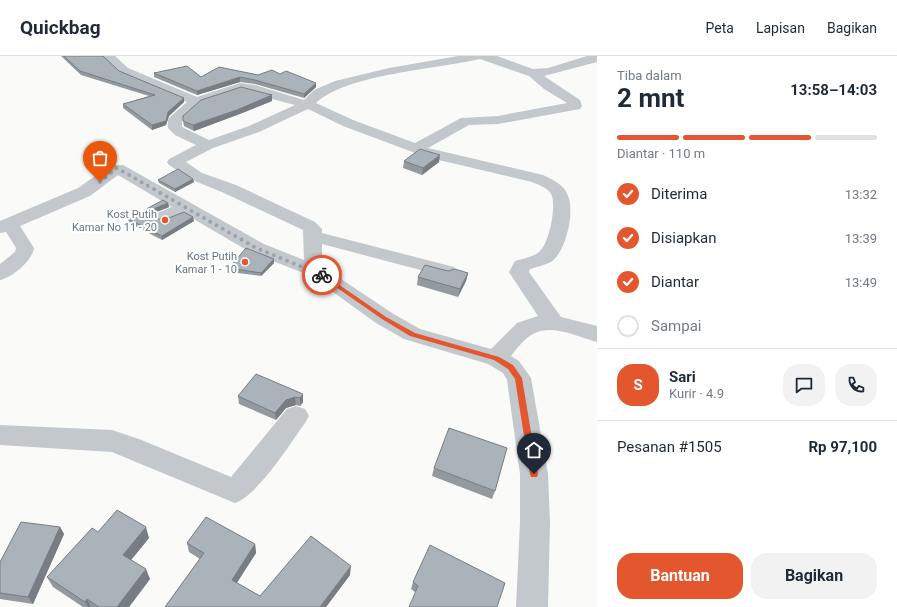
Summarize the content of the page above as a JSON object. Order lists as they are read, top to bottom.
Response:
{
  "places": ["Kost Putih Kamar No 11 - 20", "Kost Putih Kamar 1 - 10"],
  "page": {
    "header": "Quickbag",
    "nav": ["Peta", "Lapisan", "Bagikan"],
    "heading": ["2 mnt", "Tiba dalam", "13:58–14:03"],
    "panel": [
      "Sari",
      "Kurir · 4.9",
      "Pesanan #1505",
      "Rp 97,100"
    ],
    "bar": "Diantar · 110 m",
    "list": [
      ["Diterima", "13:32"],
      ["Disiapkan", "13:39"],
      ["Diantar", "13:49"],
      "Sampai"
    ],
    "round": "S",
    "buttons": ["Bantuan", "Bagikan"]
  }
}
